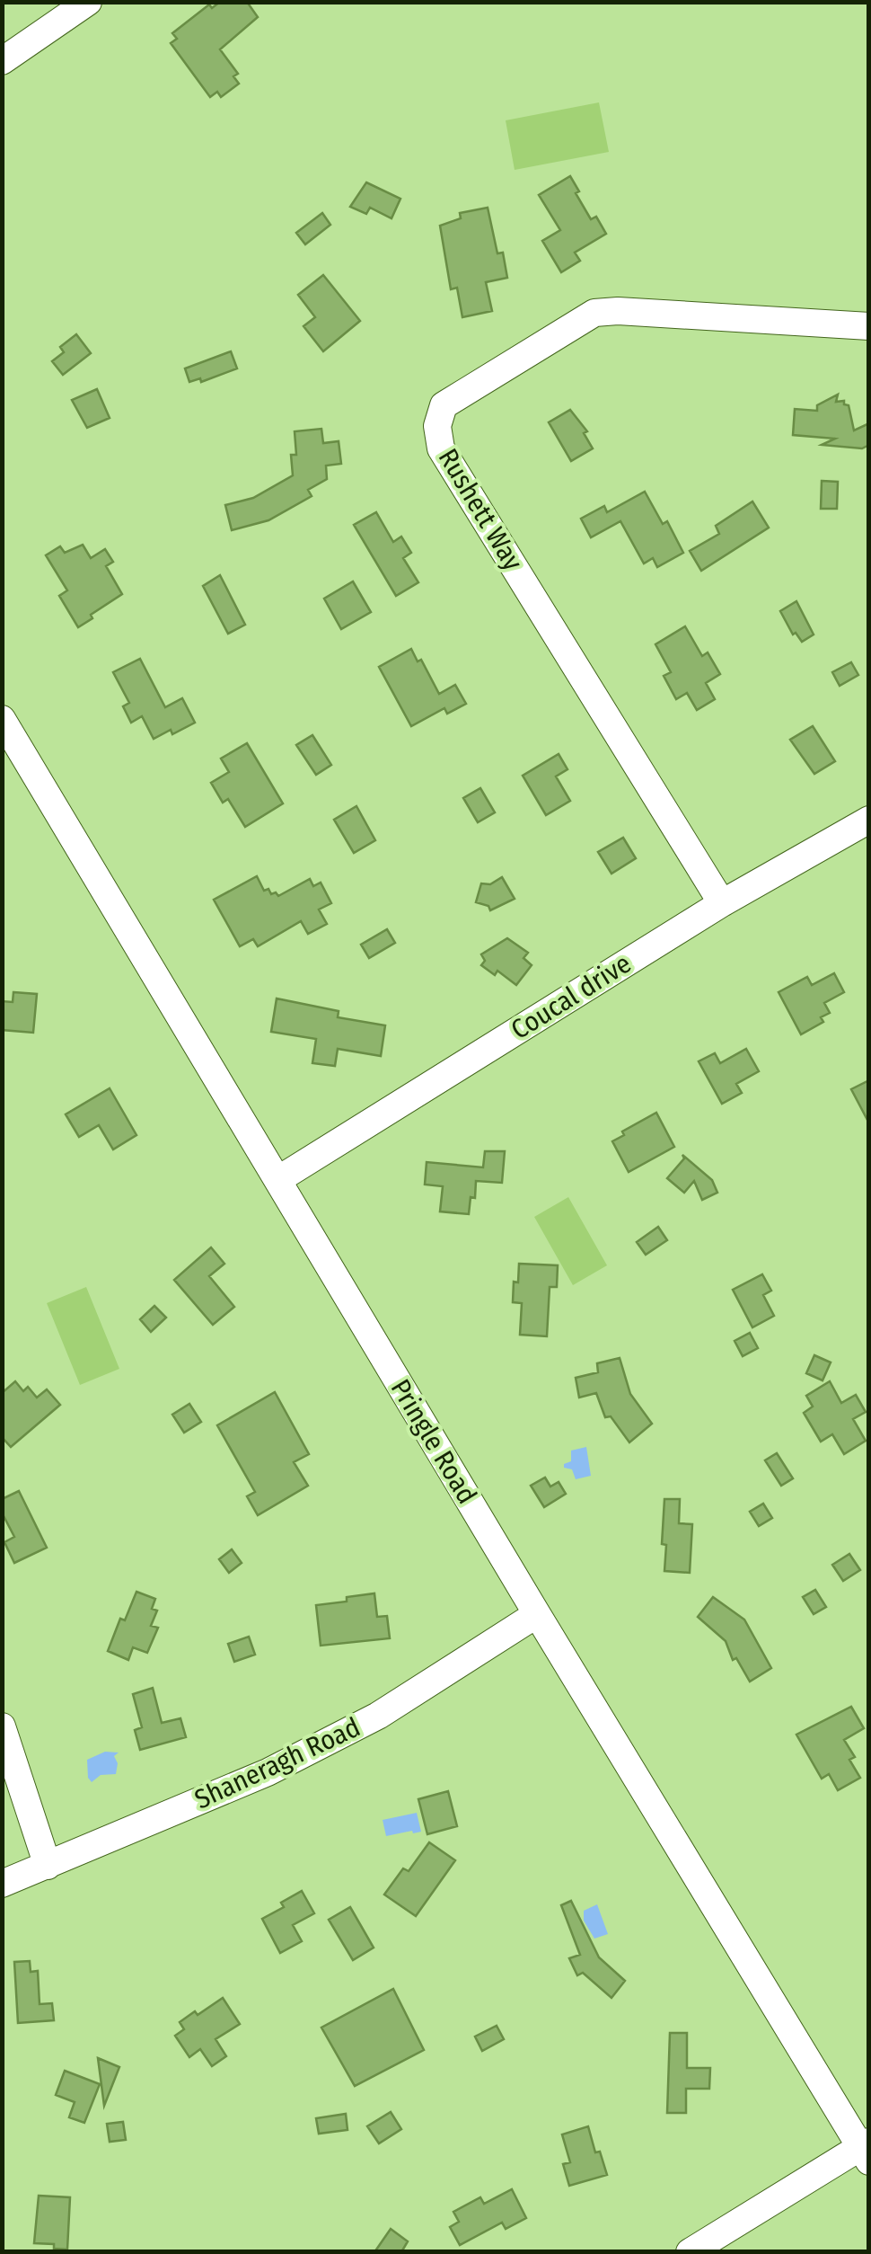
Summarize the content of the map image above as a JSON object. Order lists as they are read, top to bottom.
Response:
{
  "streets": {
    "street": [
      "Rushett Way",
      "Coucal drive",
      "Pringle Road",
      "Shaneragh Road"
    ]
  },
  "crossings": [
    ["Rushett Way", "Coucal drive"],
    ["Coucal drive", "Pringle Road"],
    ["Pringle Road", "Shaneragh Road"]
  ]
}
